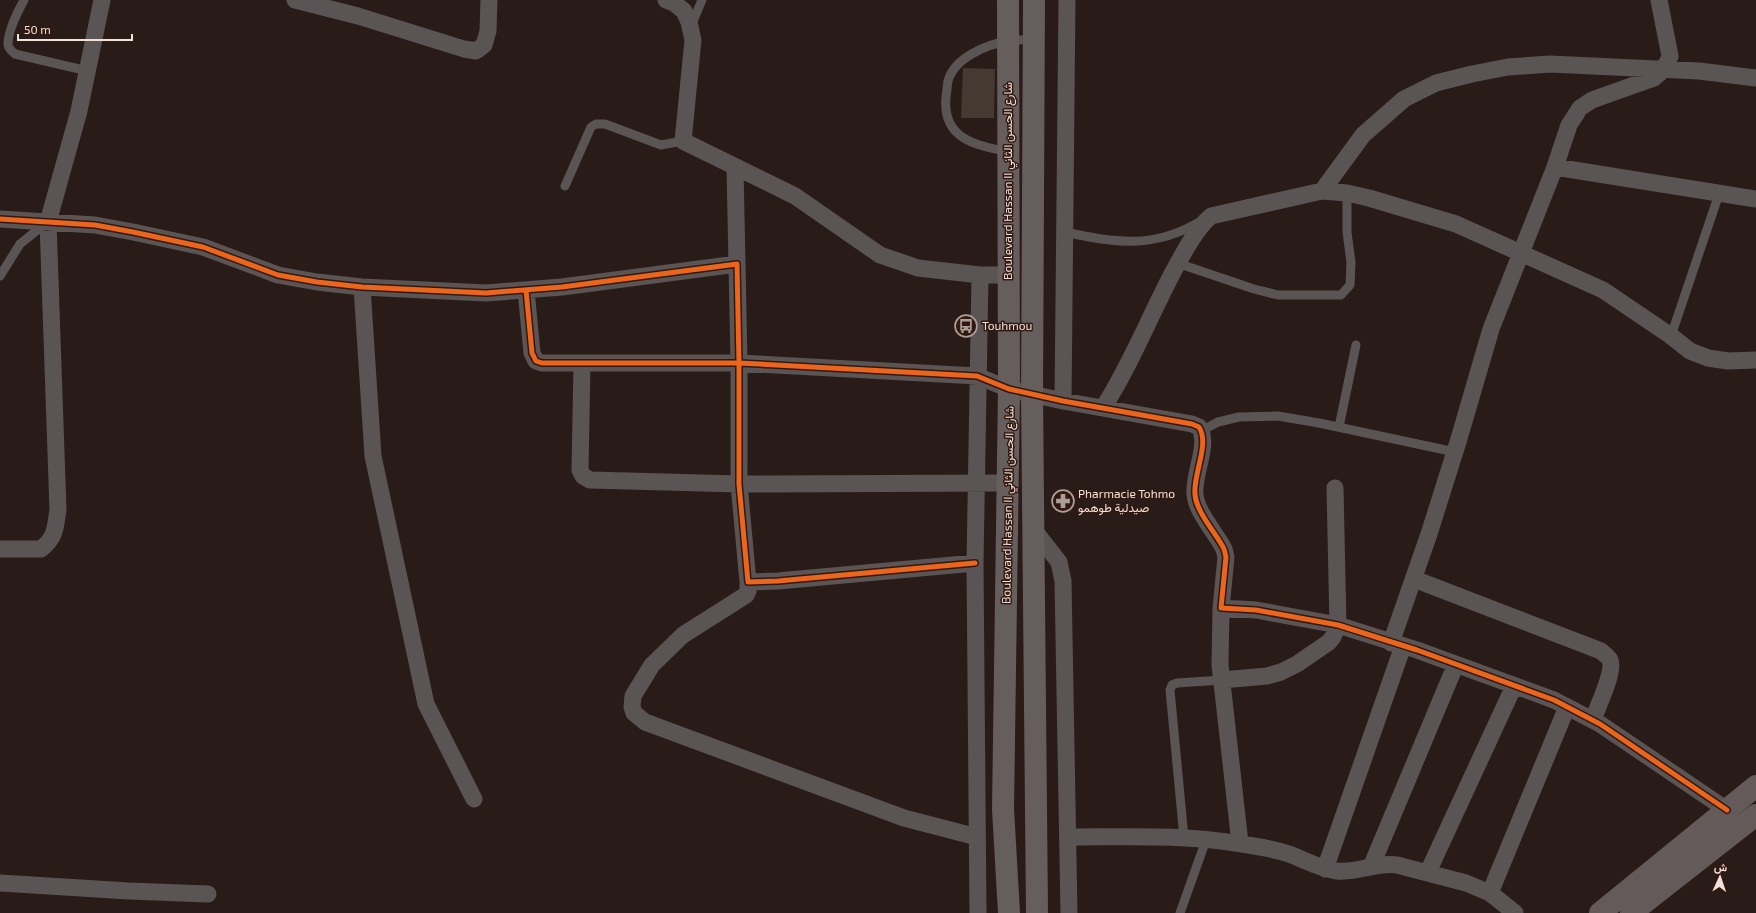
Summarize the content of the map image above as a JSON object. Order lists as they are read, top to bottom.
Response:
{
  "streets": {
    "main road": ["Boulevard Hassan II شارع الحسن الثاني"]
  },
  "places": {
    "bus stop": ["Touhmou"],
    "pharmacy": ["Pharmacie Tohmo صيدلية طوهمو"]
  },
  "scale_bar": "50 m",
  "north": "top"
}
